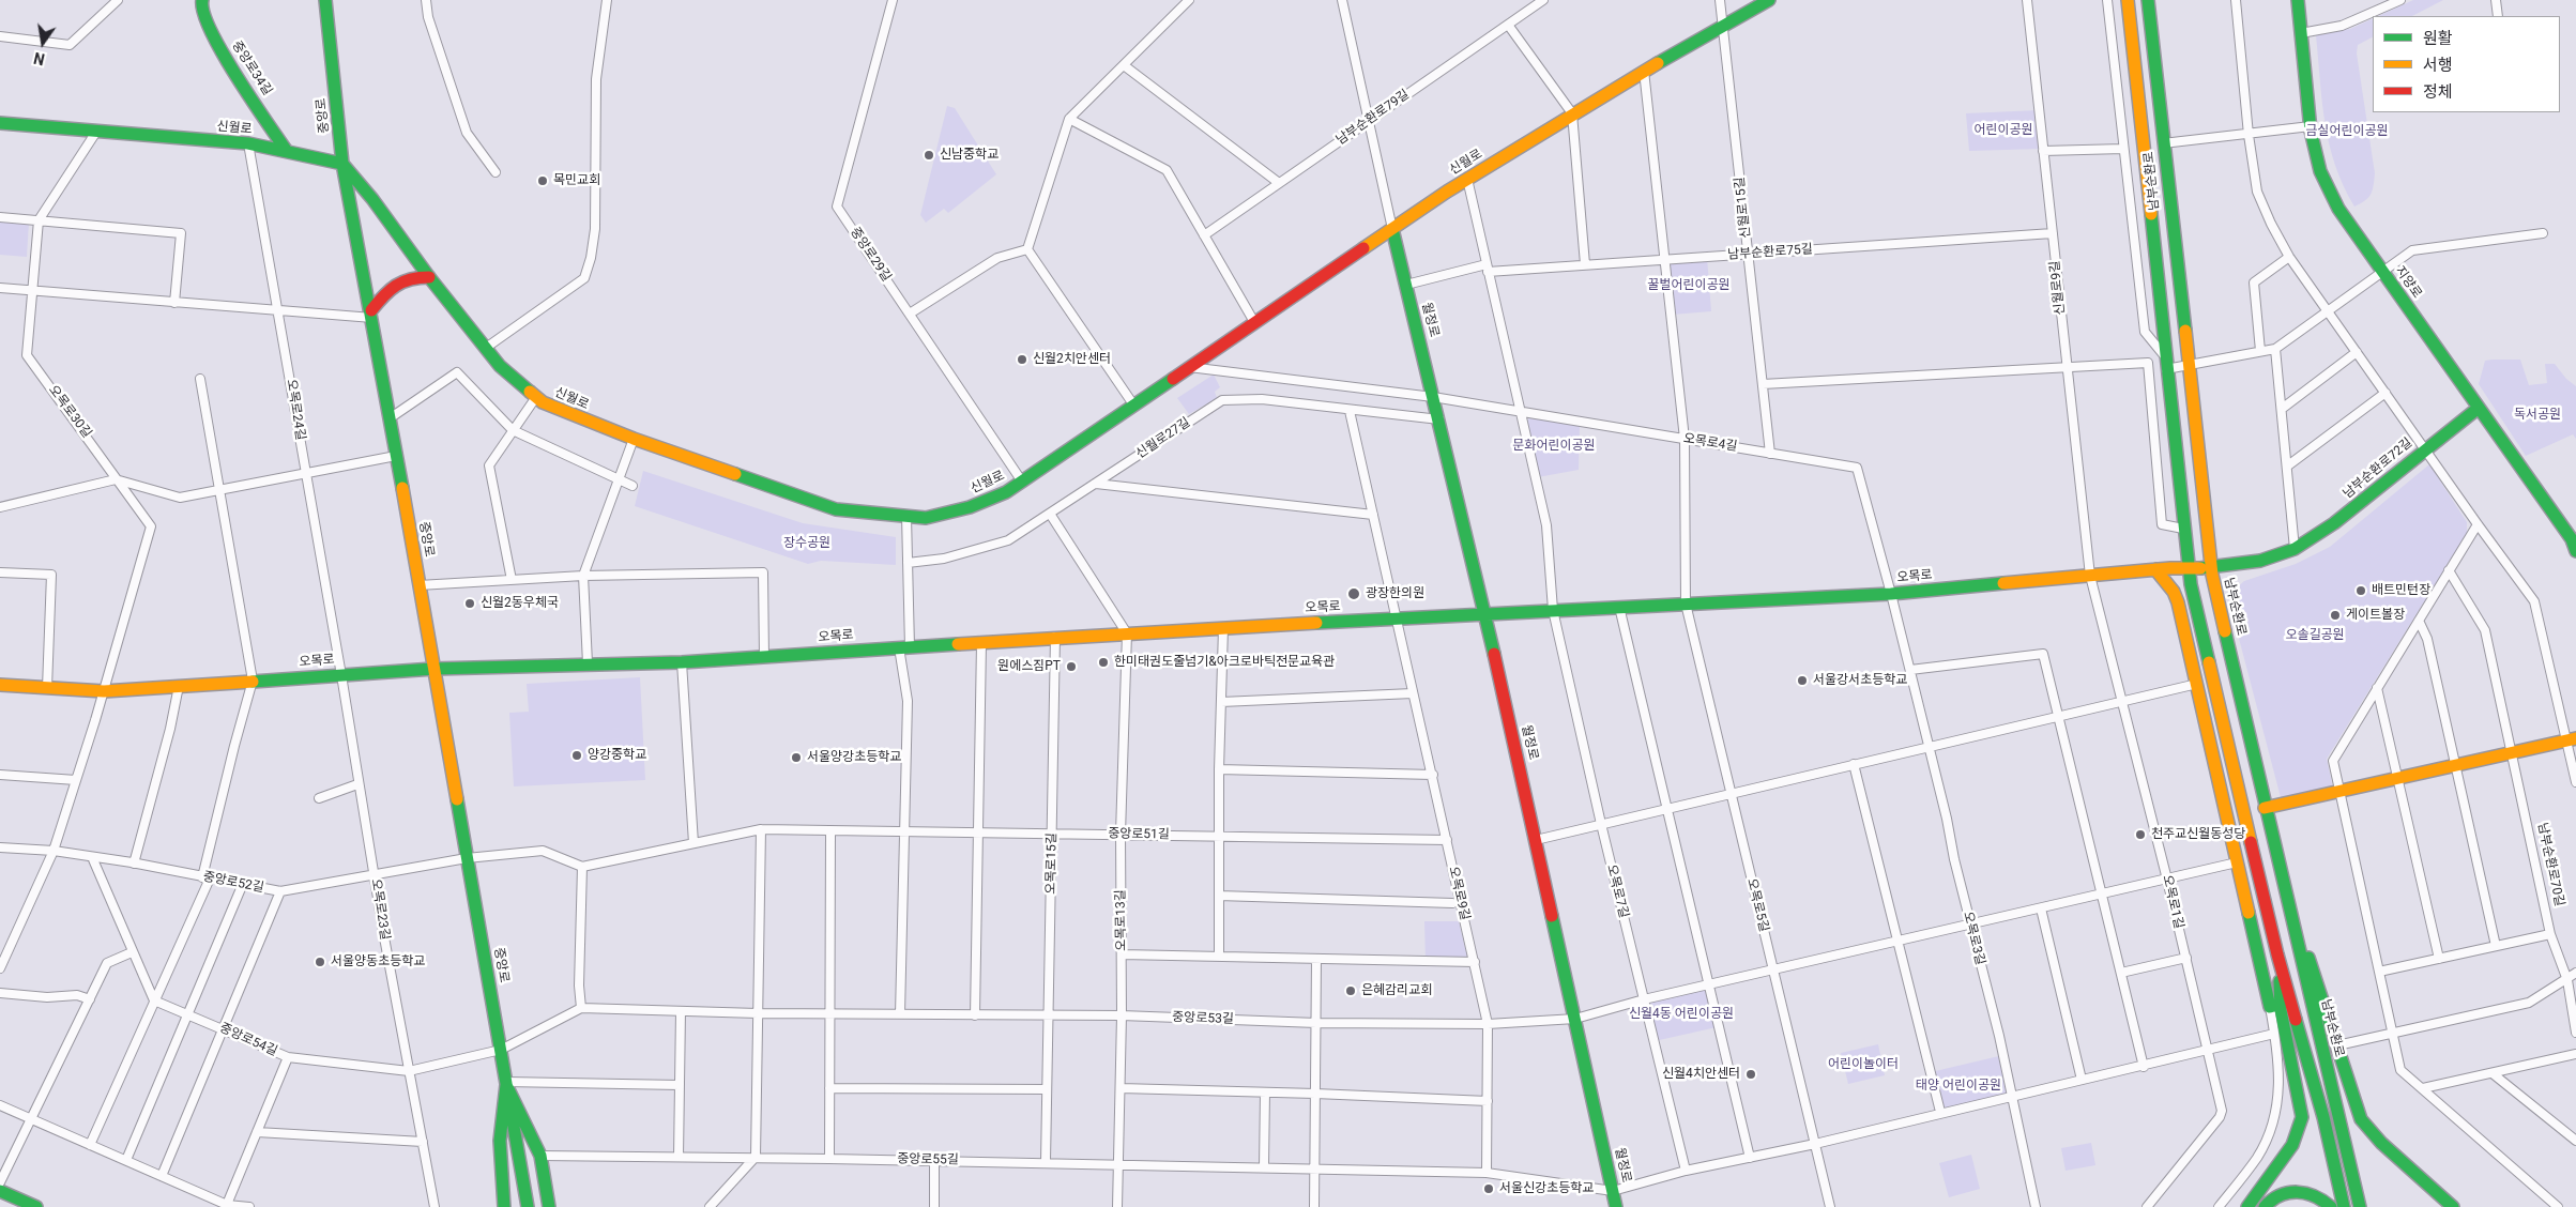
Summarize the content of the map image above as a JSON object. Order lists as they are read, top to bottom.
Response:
{
  "streets": {
    "main road": [
      "중앙로34길",
      "중앙로",
      "신월로",
      "남부순환로",
      "지양로",
      "월정로",
      "남부순환로72길",
      "오목로"
    ],
    "street": [
      "남부순환로79길",
      "신월로15길",
      "남부순환로75길",
      "중앙로29길",
      "신월로9길",
      "오목로24길",
      "오목로30길",
      "신월로27길",
      "오목로4길",
      "중앙로51길",
      "오목로15길",
      "남부순환로70길",
      "중앙로52길",
      "오목로7길",
      "오목로9길",
      "오목로1길",
      "오목로5길",
      "오목로23길",
      "오목로13길",
      "오목로3길",
      "중앙로53길",
      "중앙로54길",
      "중앙로55길"
    ]
  },
  "crossings": [
    ["중앙로34길", "신월로"],
    ["중앙로", "신월로"],
    ["중앙로", "오목로"],
    ["중앙로", "중앙로52길"],
    ["중앙로", "중앙로53길"],
    ["중앙로", "중앙로54길"],
    ["신월로", "신월로15길"],
    ["신월로", "중앙로29길"],
    ["신월로", "월정로"],
    ["신월로", "오목로24길"],
    ["신월로", "오목로30길"],
    ["신월로", "오목로5길"],
    ["남부순환로", "남부순환로72길"],
    ["남부순환로", "오목로"],
    ["신월로15길", "남부순환로75길"],
    ["신월로15길", "오목로4길"],
    ["남부순환로75길", "신월로9길"],
    ["남부순환로75길", "오목로5길"],
    ["지양로", "남부순환로72길"],
    ["신월로9길", "오목로"],
    ["신월로9길", "오목로1길"],
    ["월정로", "신월로27길"],
    ["월정로", "오목로4길"],
    ["월정로", "오목로"],
    ["월정로", "중앙로53길"],
    ["월정로", "중앙로55길"],
    ["오목로24길", "오목로"],
    ["오목로24길", "오목로23길"],
    ["오목로30길", "오목로"],
    ["신월로27길", "오목로9길"],
    ["오목로4길", "오목로"],
    ["오목로4길", "오목로5길"],
    ["오목로4길", "오목로3길"],
    ["남부순환로72길", "오목로"],
    ["오목로", "오목로15길"],
    ["오목로", "오목로7길"],
    ["오목로", "오목로9길"],
    ["오목로", "오목로1길"],
    ["오목로", "오목로5길"],
    ["오목로", "오목로23길"],
    ["오목로", "오목로13길"],
    ["오목로", "오목로3길"],
    ["중앙로51길", "오목로15길"],
    ["중앙로51길", "오목로9길"],
    ["중앙로51길", "오목로13길"],
    ["오목로15길", "중앙로53길"],
    ["오목로15길", "중앙로55길"],
    ["중앙로52길", "오목로23길"],
    ["오목로7길", "중앙로53길"],
    ["오목로9길", "중앙로53길"],
    ["오목로9길", "중앙로55길"],
    ["오목로1길", "중앙로53길"],
    ["오목로5길", "중앙로53길"],
    ["오목로23길", "중앙로54길"],
    ["오목로13길", "중앙로53길"],
    ["오목로13길", "중앙로55길"],
    ["오목로3길", "중앙로53길"],
    ["중앙로53길", "중앙로54길"]
  ],
  "parks": [
    "어린이공원",
    "금실어린이공원",
    "꿀벌어린이공원",
    "독서공원",
    "문화어린이공원",
    "장수공원",
    "오솔길공원",
    "신월4동 어린이공원",
    "어린이놀이터",
    "태양 어린이공원"
  ],
  "places": [
    "신남중학교",
    "목민교회",
    "신월2치안센터",
    "배트민턴장",
    "광장한의원",
    "신월2동우체국",
    "게이트볼장",
    "한미태권도줄넘기&아크로바틱전문교육관",
    "원에스짐PT",
    "서울강서초등학교",
    "양강중학교",
    "서울양강초등학교",
    "천주교신월동성당",
    "서울양동초등학교",
    "은혜감리교회",
    "신월4치안센터",
    "서울신강초등학교"
  ],
  "legend": ["원활", "서행", "정체"],
  "north": "bottom"
}
